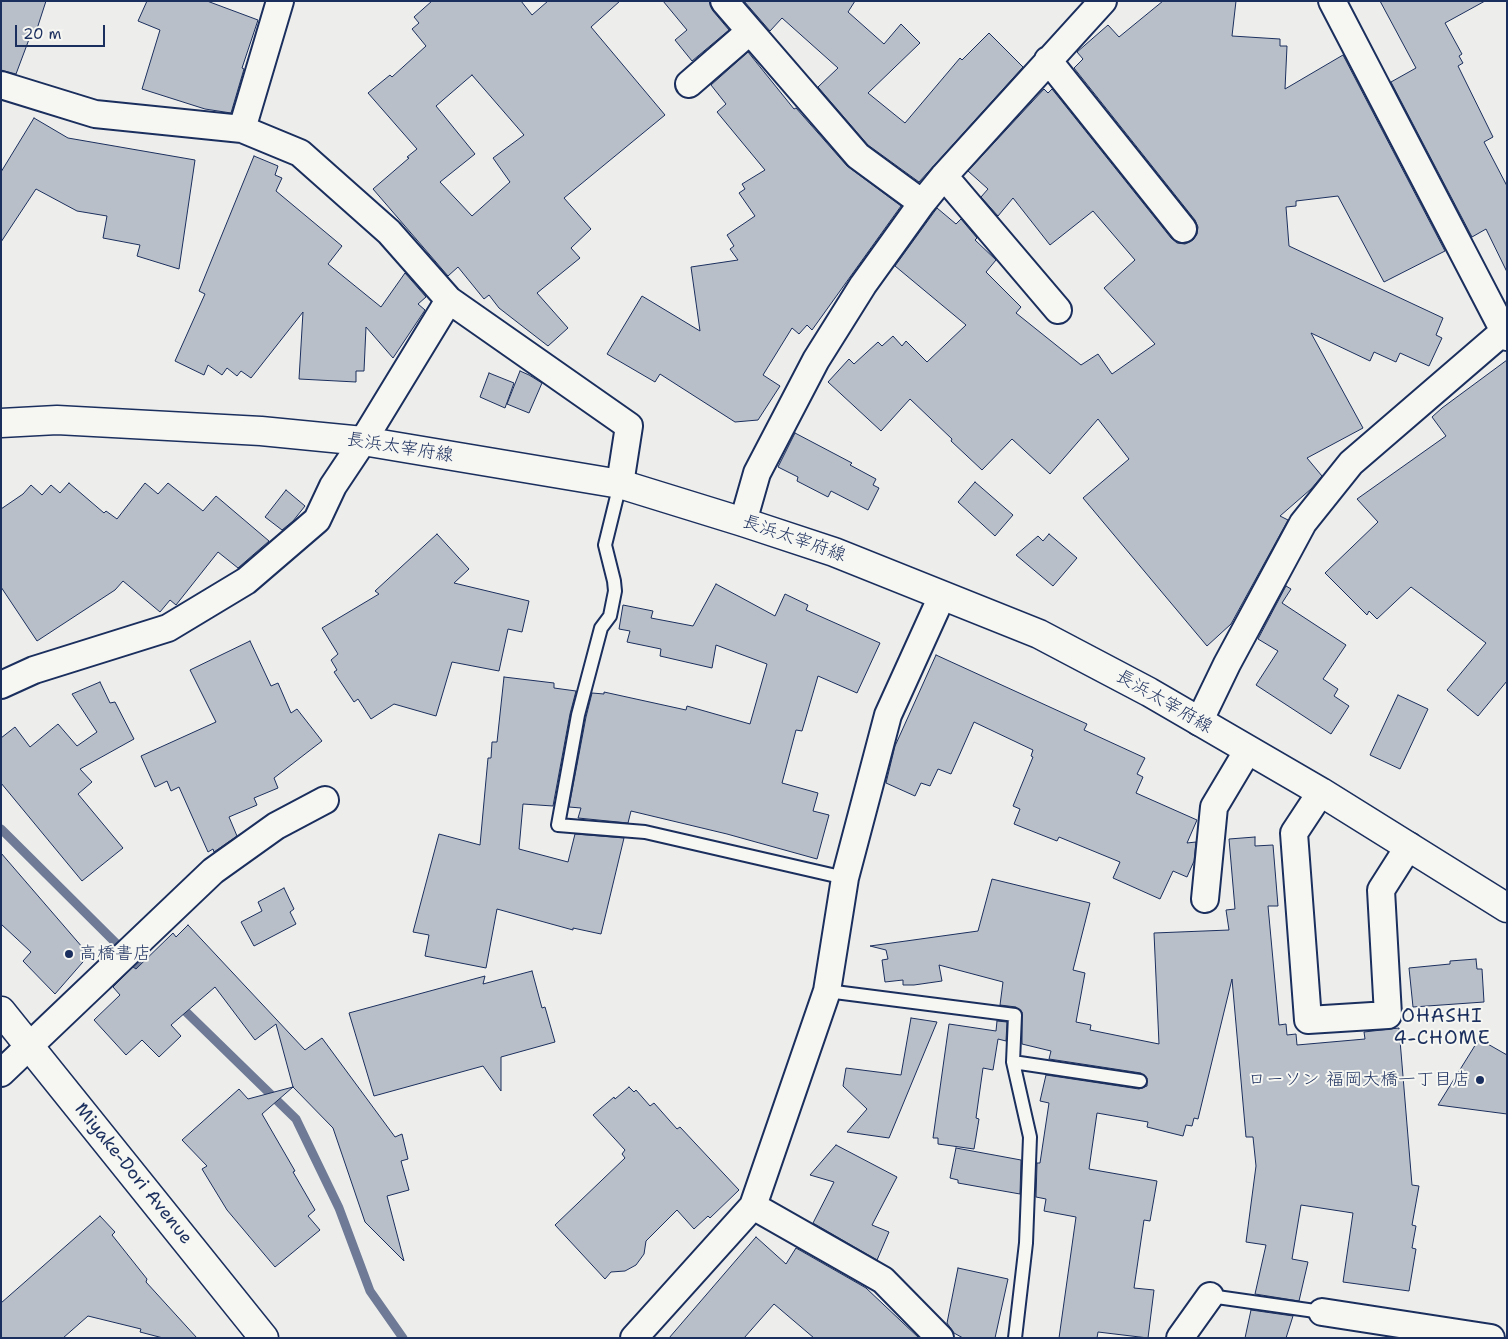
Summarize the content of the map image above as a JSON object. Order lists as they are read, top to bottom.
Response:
{
  "streets": {
    "main road": ["長浜太宰府線", "Miyake-Dori Avenue"]
  },
  "districts": ["OHASHI 4-CHOME"],
  "places": ["高橋書店", "ローソン 福岡大橋一丁目店"],
  "scale_bar": "20 m"
}
